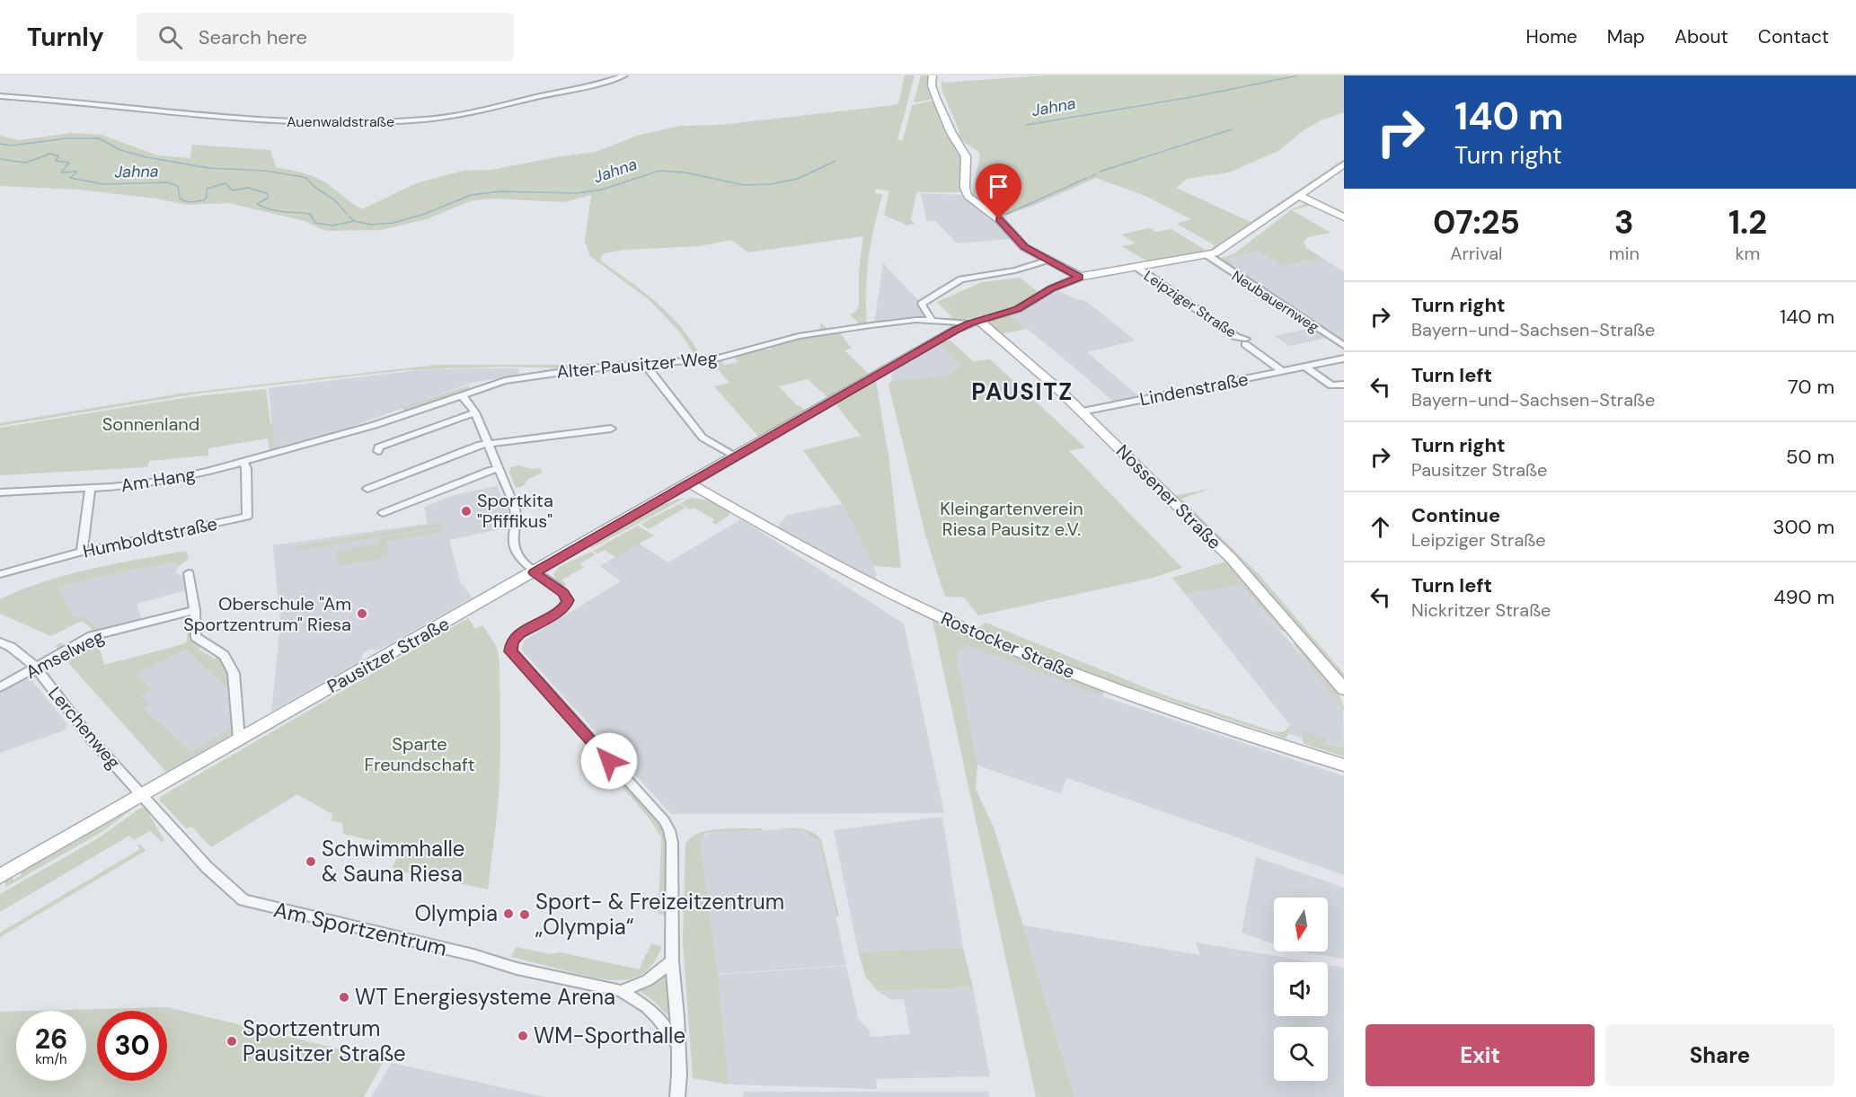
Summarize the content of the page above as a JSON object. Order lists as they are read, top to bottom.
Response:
{
  "streets": {
    "street": [
      "Auenwaldstraße",
      "Neubauernweg",
      "Leipziger Straße",
      "Alter Pausitzer Weg",
      "Lindenstraße",
      "Am Hang",
      "Nossener Straße",
      "Humboldtstraße",
      "Rostocker Straße",
      "Amselweg",
      "Pausitzer Straße",
      "Lerchenweg",
      "Am Sportzentrum"
    ]
  },
  "crossings": [
    ["Neubauernweg", "Leipziger Straße"],
    ["Leipziger Straße", "Alter Pausitzer Weg"],
    ["Leipziger Straße", "Lindenstraße"],
    ["Leipziger Straße", "Nossener Straße"],
    ["Leipziger Straße", "Pausitzer Straße"],
    ["Alter Pausitzer Weg", "Am Hang"],
    ["Alter Pausitzer Weg", "Nossener Straße"],
    ["Lindenstraße", "Nossener Straße"],
    ["Am Hang", "Humboldtstraße"],
    ["Rostocker Straße", "Pausitzer Straße"],
    ["Amselweg", "Lerchenweg"],
    ["Pausitzer Straße", "Lerchenweg"],
    ["Pausitzer Straße", "Am Sportzentrum"],
    ["Lerchenweg", "Am Sportzentrum"]
  ],
  "districts": ["PAUSITZ"],
  "water": ["Jahna"],
  "parks": ["Sonnenland", "Kleingartenverein Riesa Pausitz e.V.", "Sparte Freundschaft"],
  "places": [
    "Sportkita \"Pfiffikus\"",
    "Oberschule \"Am Sportzentrum\" Riesa",
    "Schwimmhalle & Sauna Riesa",
    "Olympia",
    "Sport- & Freizeitzentrum „Olympia“",
    "WT Energiesysteme Arena",
    "WM-Sporthalle",
    "Sportzentrum Pausitzer Straße"
  ],
  "north": "bottom",
  "page": {
    "header": "Turnly",
    "search": "Search here",
    "nav": [
      "Home",
      "Map",
      "About",
      "Contact"
    ],
    "turn": ["140 m", "Turn right"],
    "eta": [
      "07:25",
      "Arrival",
      "3",
      "min",
      "1.2",
      "km"
    ],
    "list": [
      {
        "name": "Turn right",
        "note": "Bayern-und-Sachsen-Straße",
        "value": "140 m"
      },
      {
        "name": "Turn left",
        "note": "Bayern-und-Sachsen-Straße",
        "value": "70 m"
      },
      {
        "name": "Turn right",
        "note": "Pausitzer Straße",
        "value": "50 m"
      },
      {
        "name": "Continue",
        "note": "Leipziger Straße",
        "value": "300 m"
      },
      {
        "name": "Turn left",
        "note": "Nickritzer Straße",
        "value": "490 m"
      }
    ],
    "speed": "26 km/h",
    "limit": "30",
    "buttons": ["Exit", "Share"]
  }
}
